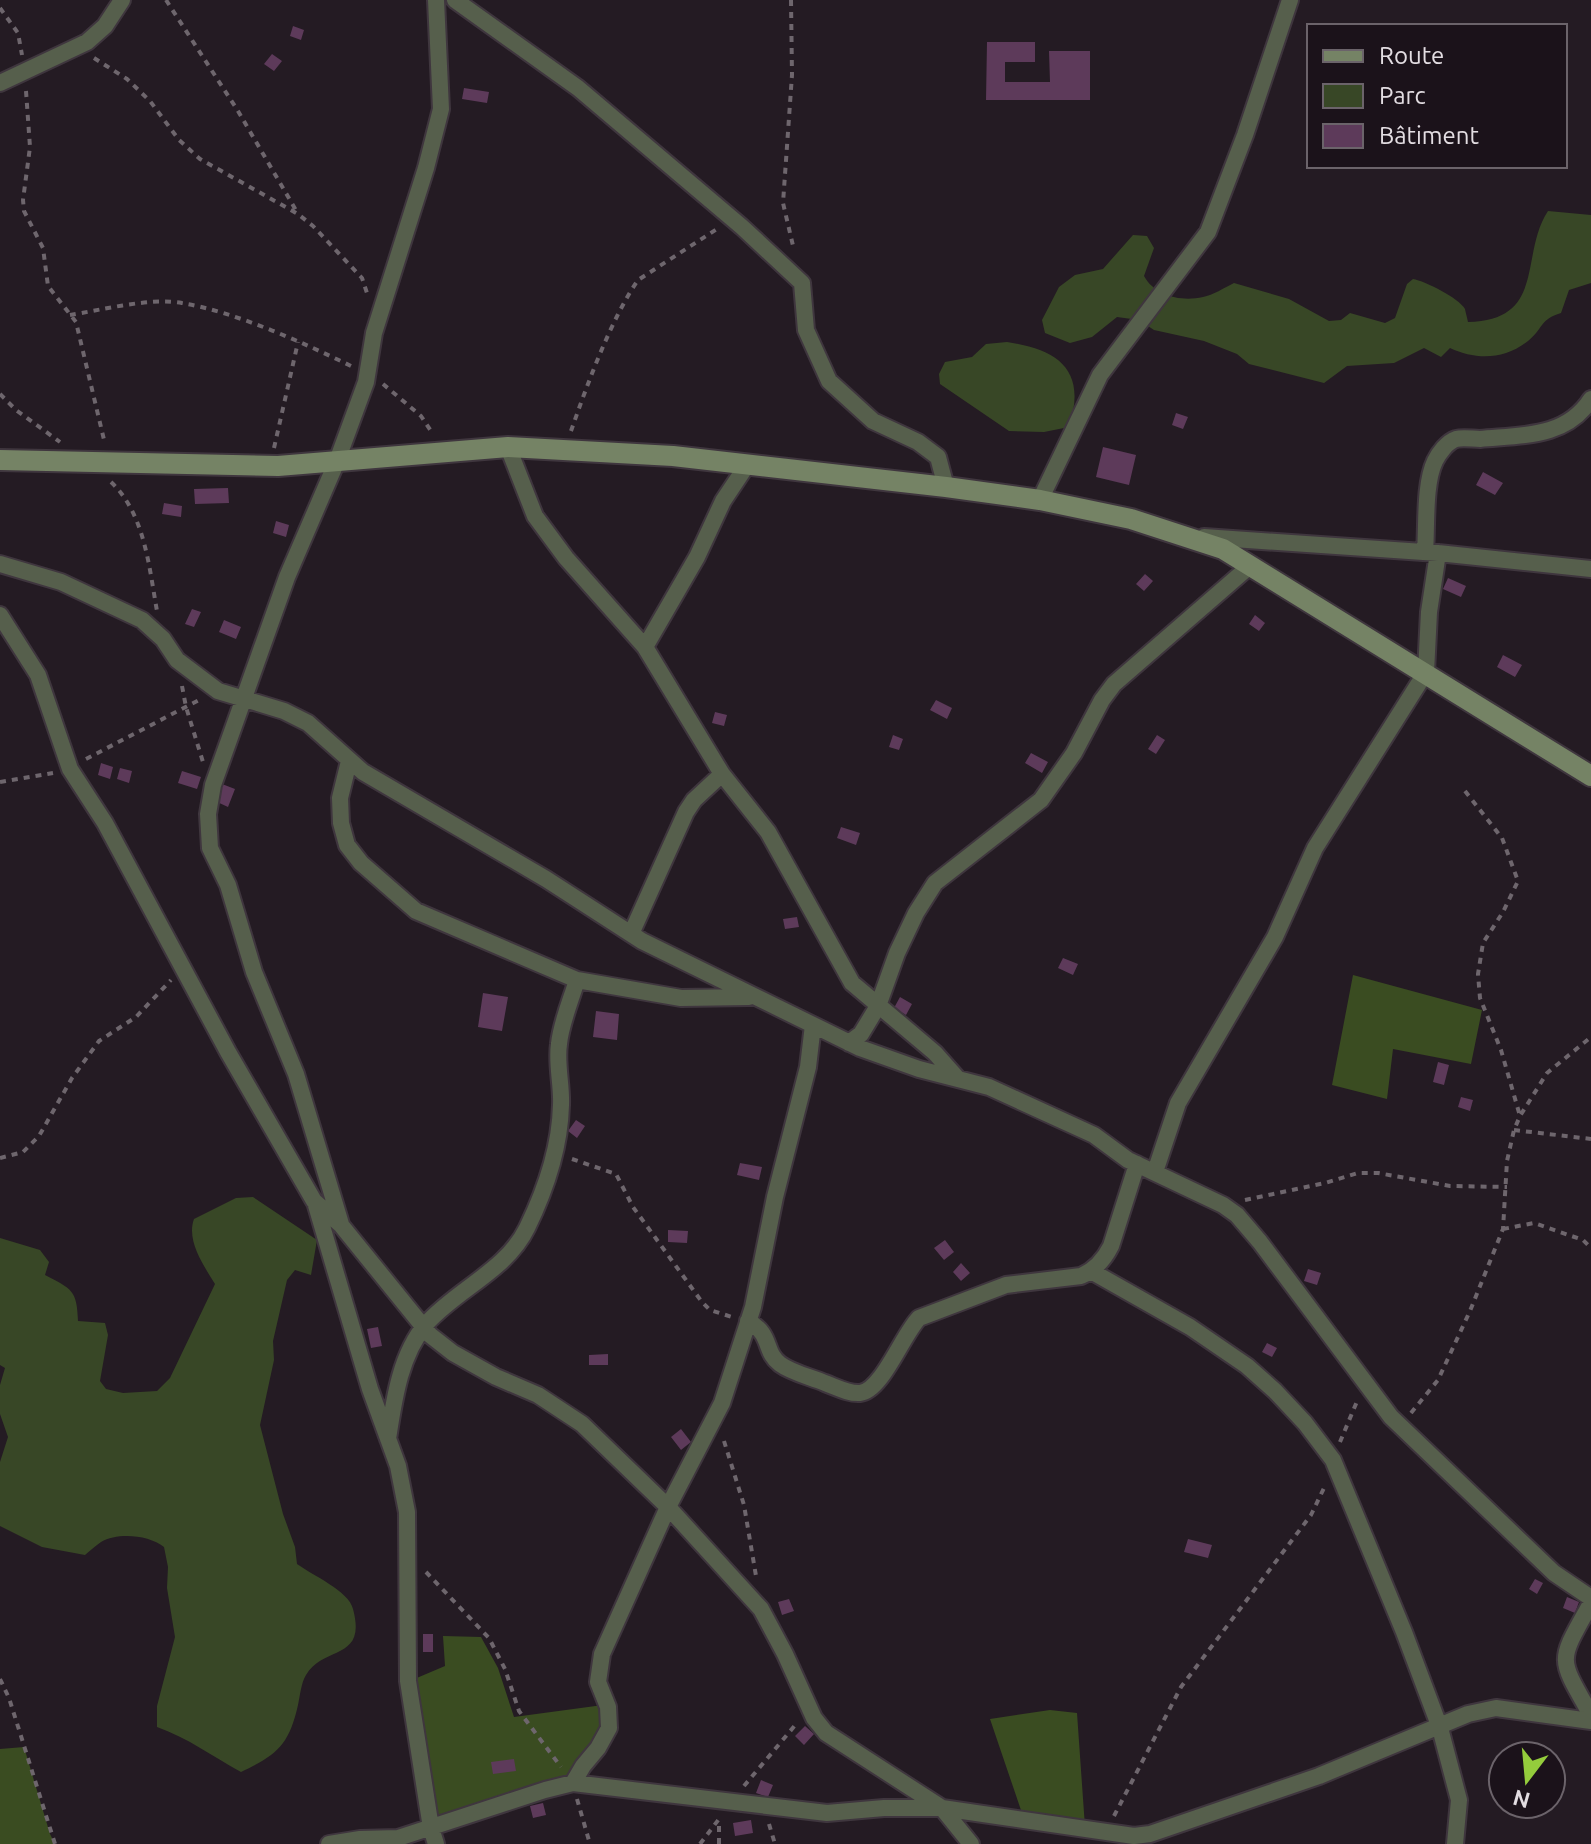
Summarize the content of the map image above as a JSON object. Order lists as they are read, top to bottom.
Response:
{
  "legend": ["Route", "Parc", "Bâtiment"],
  "north": "bottom"
}
